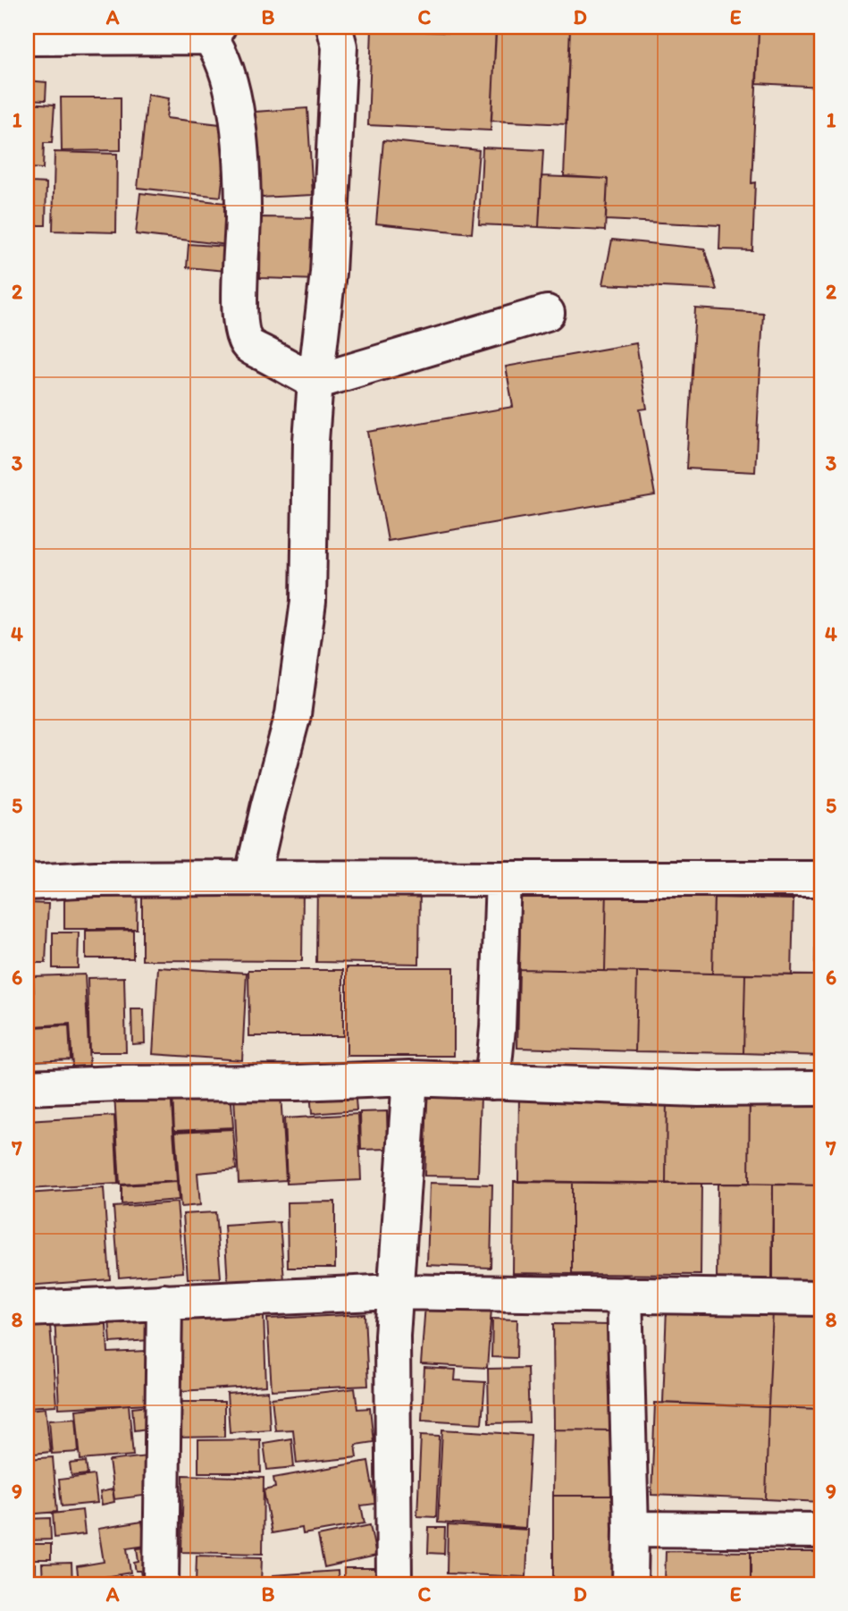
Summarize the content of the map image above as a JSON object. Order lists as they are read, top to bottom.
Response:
{
  "grid": {
    "columns": [
      "A",
      "B",
      "C",
      "D",
      "E"
    ],
    "rows": [
      "1",
      "2",
      "3",
      "4",
      "5",
      "6",
      "7",
      "8",
      "9"
    ]
  }
}
